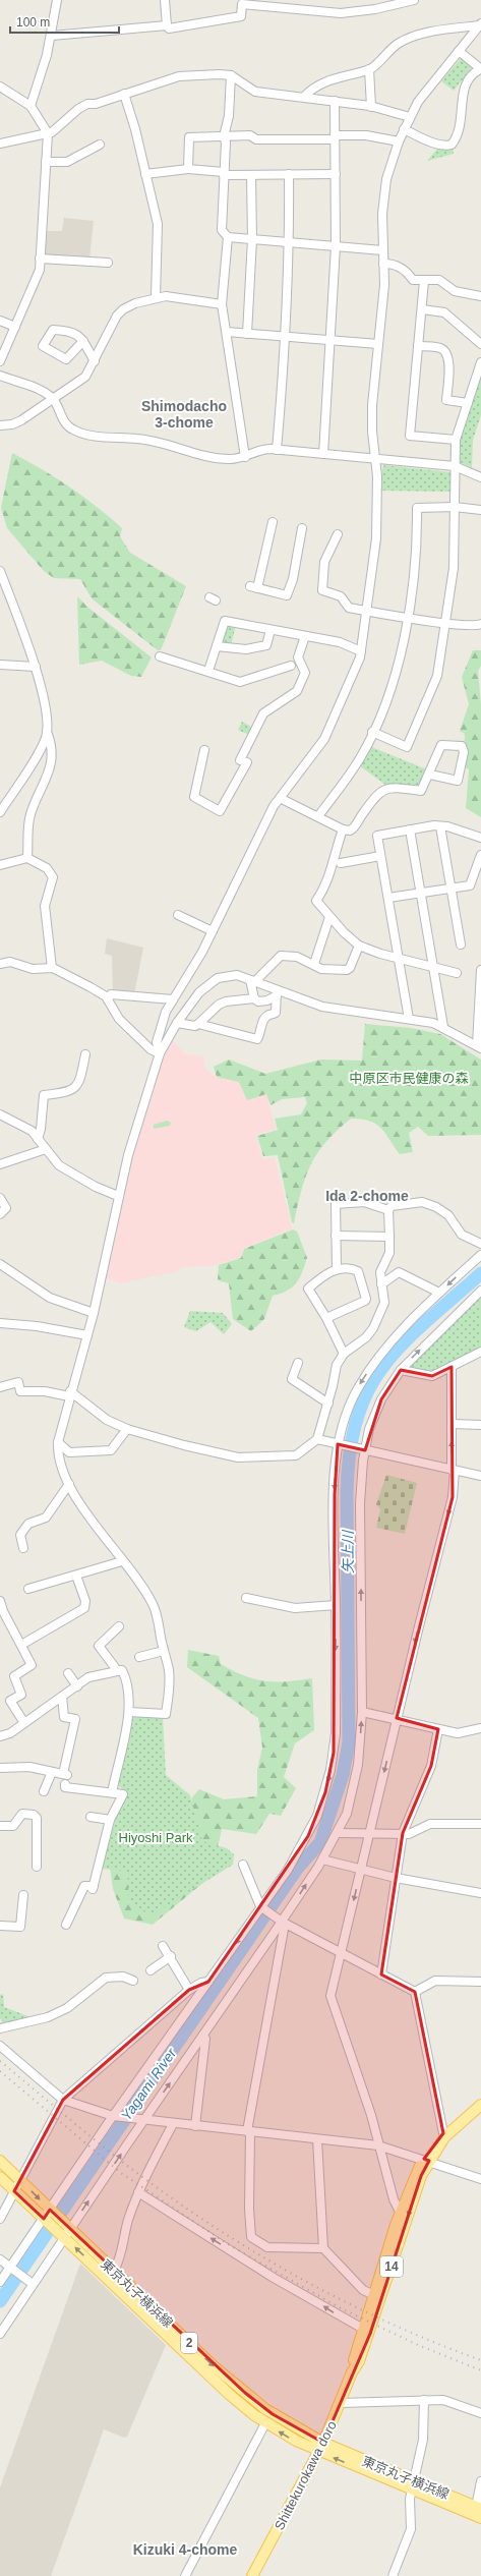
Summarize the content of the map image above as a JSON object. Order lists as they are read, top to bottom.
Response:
{
  "streets": {
    "main road": [
      "14",
      "東京丸子横浜線",
      "2",
      "Shittekurokawa doro"
    ]
  },
  "crossings": [
    ["東京丸子横浜線", "Shittekurokawa doro"]
  ],
  "districts": ["Shimodacho 3-chome", "Ida 2-chome", "Kizuki 4-chome"],
  "water": ["矢上川", "Yagami River"],
  "parks": ["中原区市民健康の森", "Hiyoshi Park"],
  "scale_bar": "100 m"
}
